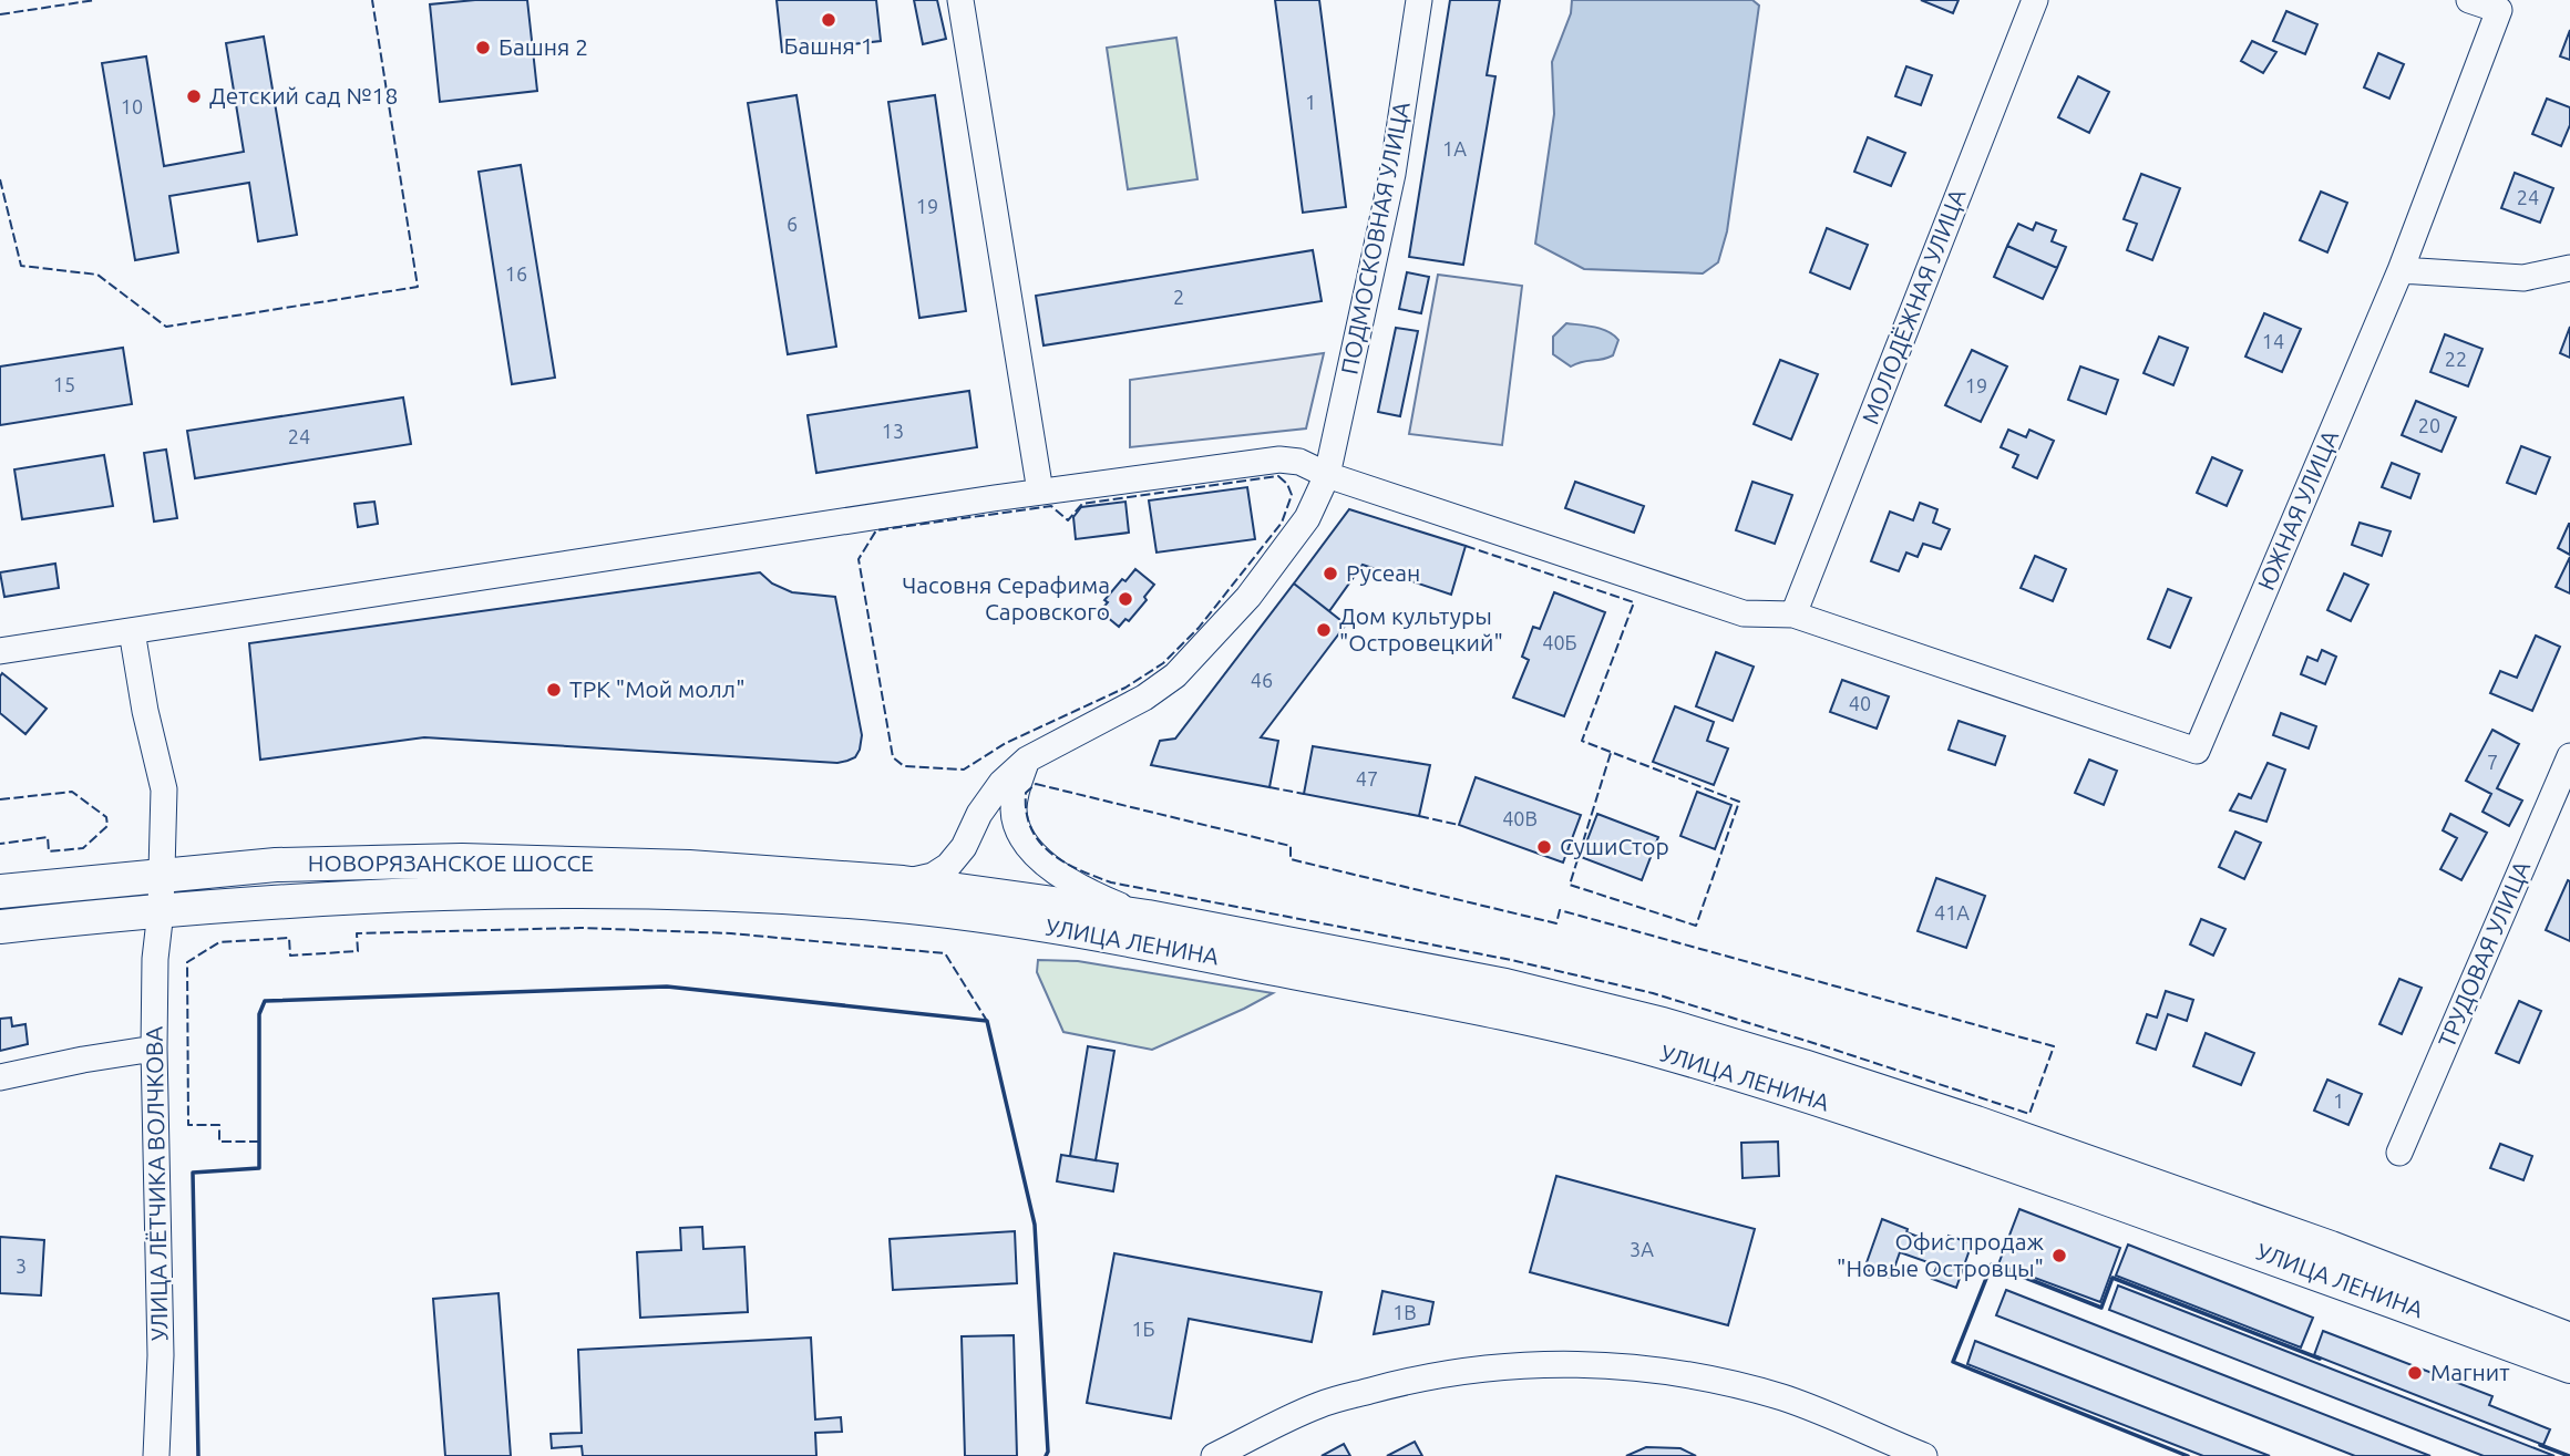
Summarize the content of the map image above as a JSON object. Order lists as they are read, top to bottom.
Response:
{
  "streets": {
    "main road": ["НОВОРЯЗАНСКОЕ ШОССЕ", "УЛИЦА ЛЕНИНА"],
    "street": [
      "ПОДМОСКОВНАЯ УЛИЦА",
      "МОЛОДЁЖНАЯ УЛИЦА",
      "ЮЖНАЯ УЛИЦА",
      "ТРУДОВАЯ УЛИЦА",
      "УЛИЦА ЛЁТЧИКА ВОЛЧКОВА"
    ]
  },
  "crossings": [
    ["ПОДМОСКОВНАЯ УЛИЦА", "НОВОРЯЗАНСКОЕ ШОССЕ"],
    ["ПОДМОСКОВНАЯ УЛИЦА", "УЛИЦА ЛЕНИНА"],
    ["МОЛОДЁЖНАЯ УЛИЦА", "ЮЖНАЯ УЛИЦА"],
    ["НОВОРЯЗАНСКОЕ ШОССЕ", "УЛИЦА ЛЕНИНА"],
    ["НОВОРЯЗАНСКОЕ ШОССЕ", "УЛИЦА ЛЁТЧИКА ВОЛЧКОВА"]
  ],
  "places": [
    "Башня 1",
    "Башня 2",
    "Детский сад №18",
    "Русеан",
    "Часовня Серафима Саровского",
    "Дом культуры \"Островецкий\"",
    "ТРК \"Мой молл\"",
    "СушиСтор",
    "Офис продаж \"Новые Островцы\"",
    "Магнит"
  ],
  "house_numbers": [
    "1",
    "10",
    "1А",
    "24",
    "19",
    "6",
    "16",
    "2",
    "14",
    "22",
    "15",
    "19",
    "20",
    "13",
    "24",
    "40Б",
    "46",
    "40",
    "7",
    "47",
    "40В",
    "41А",
    "1",
    "3А",
    "3",
    "1В",
    "1Б"
  ]
}
